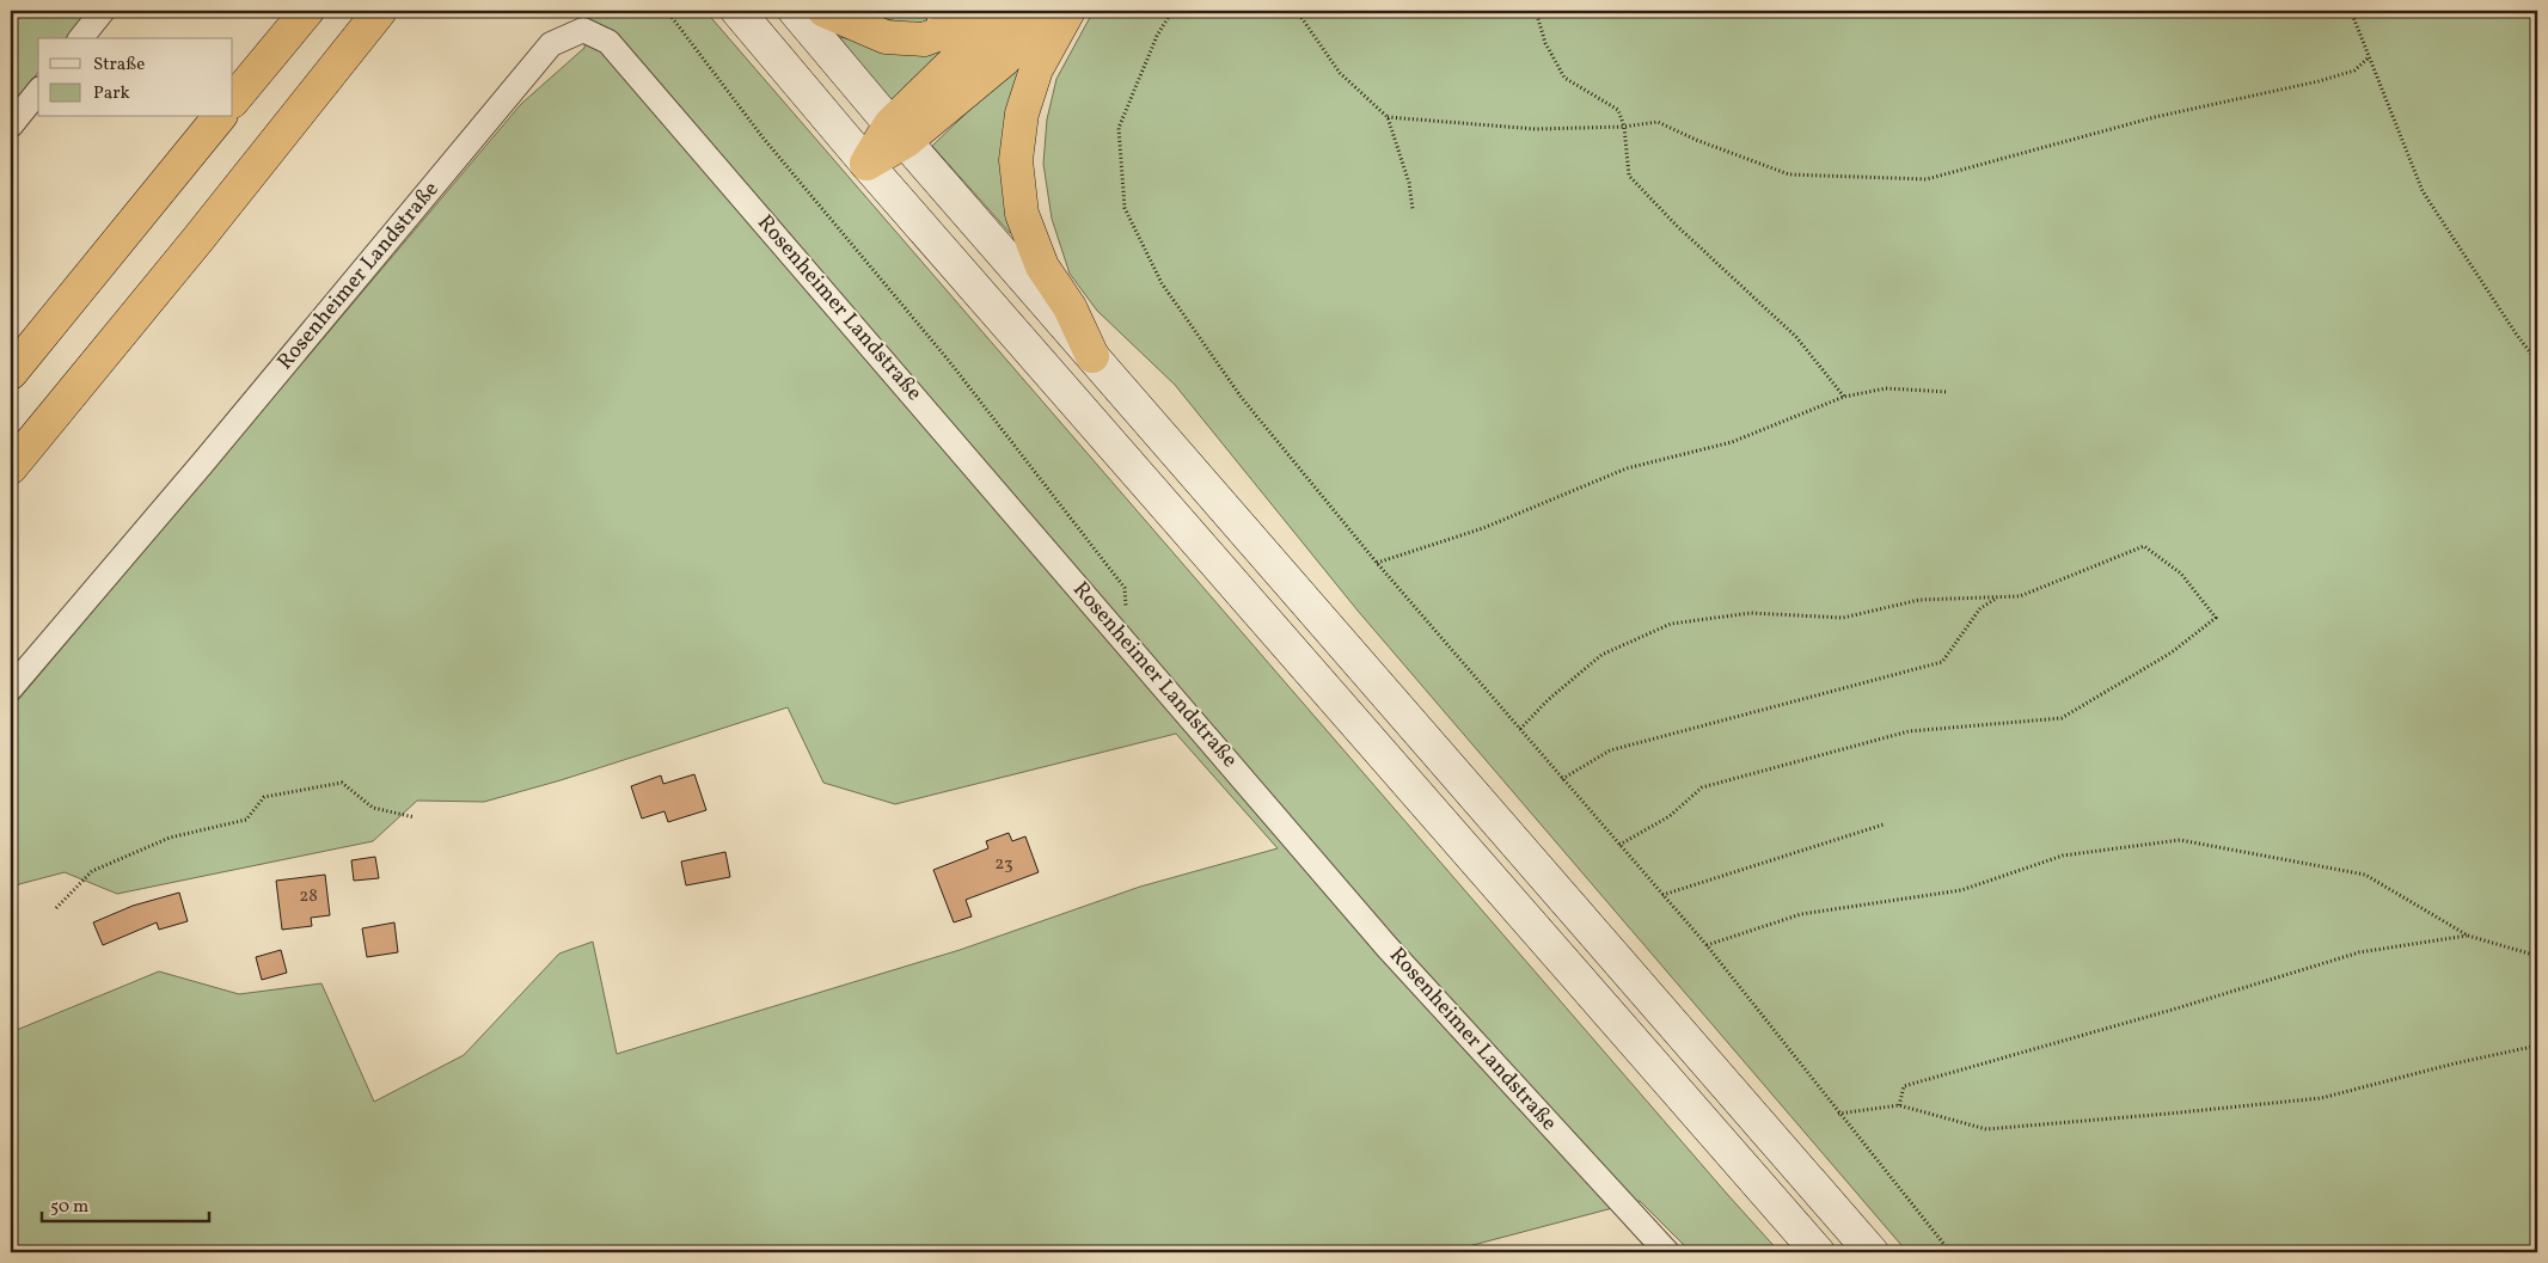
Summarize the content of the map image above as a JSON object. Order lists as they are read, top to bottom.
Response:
{
  "streets": {
    "street": ["Rosenheimer Landstraße"]
  },
  "house_numbers": ["23", "28"],
  "legend": ["Straße", "Park"],
  "scale_bar": "50 m"
}
